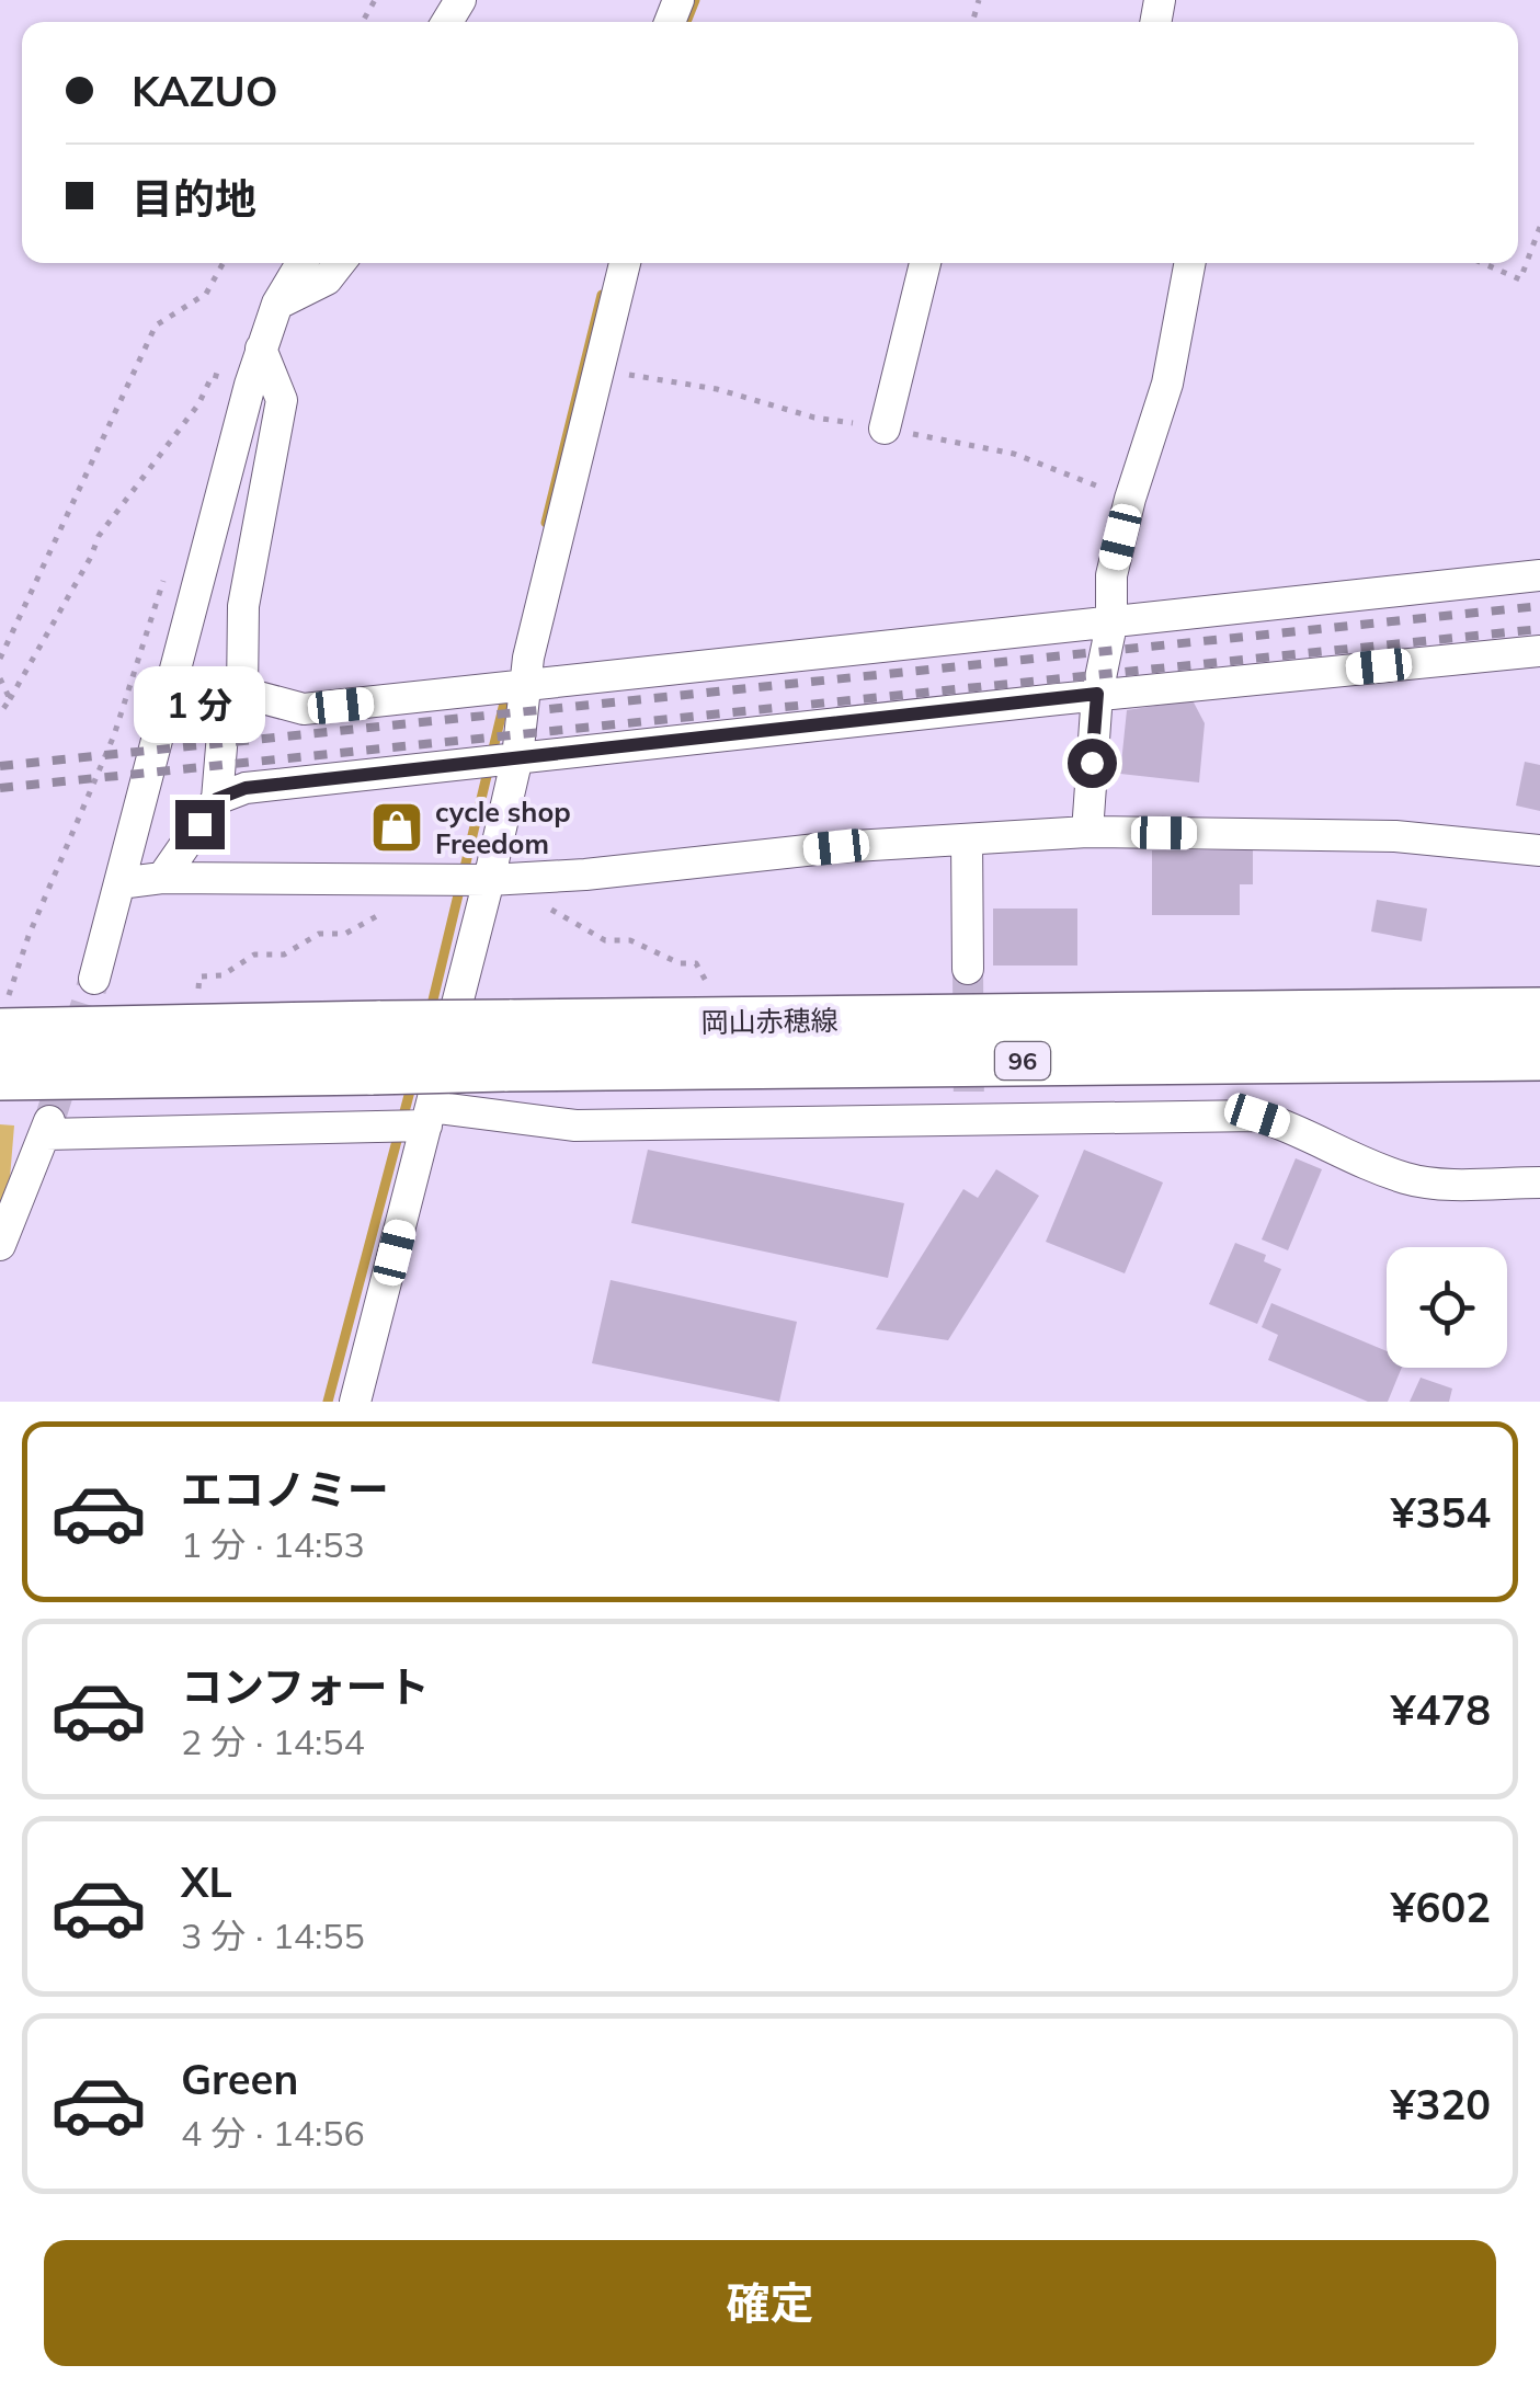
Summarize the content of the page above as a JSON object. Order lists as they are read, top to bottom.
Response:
{
  "streets": {
    "main road": ["岡山赤穂線", "96"]
  },
  "places": {
    "shop": ["cycle shop Freedom"]
  },
  "page": {
    "banner": ["KAZUO", "目的地"],
    "bubble": "1 分",
    "list": [
      {
        "name": "エコノミー",
        "note": "1 分 · 14:53",
        "value": "¥354"
      },
      {
        "name": "コンフォート",
        "note": "2 分 · 14:54",
        "value": "¥478"
      },
      {
        "name": "XL",
        "note": "3 分 · 14:55",
        "value": "¥602"
      },
      {
        "name": "Green",
        "note": "4 分 · 14:56",
        "value": "¥320"
      }
    ],
    "buttons": "確定"
  }
}
